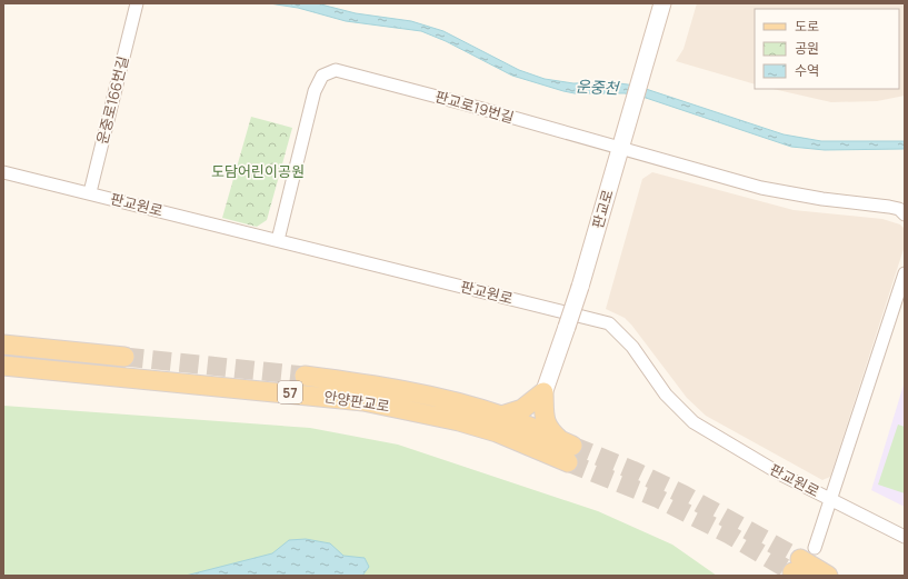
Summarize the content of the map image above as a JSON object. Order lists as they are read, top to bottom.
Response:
{
  "streets": {
    "main road": ["판교로", "57", "안양판교로"],
    "street": ["운중로166번길", "판교로19번길", "판교원로"]
  },
  "crossings": [
    ["운중로166번길", "판교원로"],
    ["판교로19번길", "판교원로"],
    ["판교로19번길", "판교로"],
    ["판교로", "안양판교로"]
  ],
  "water": ["운중천"],
  "parks": ["도담어린이공원"],
  "legend": ["도로", "공원", "수역"]
}
